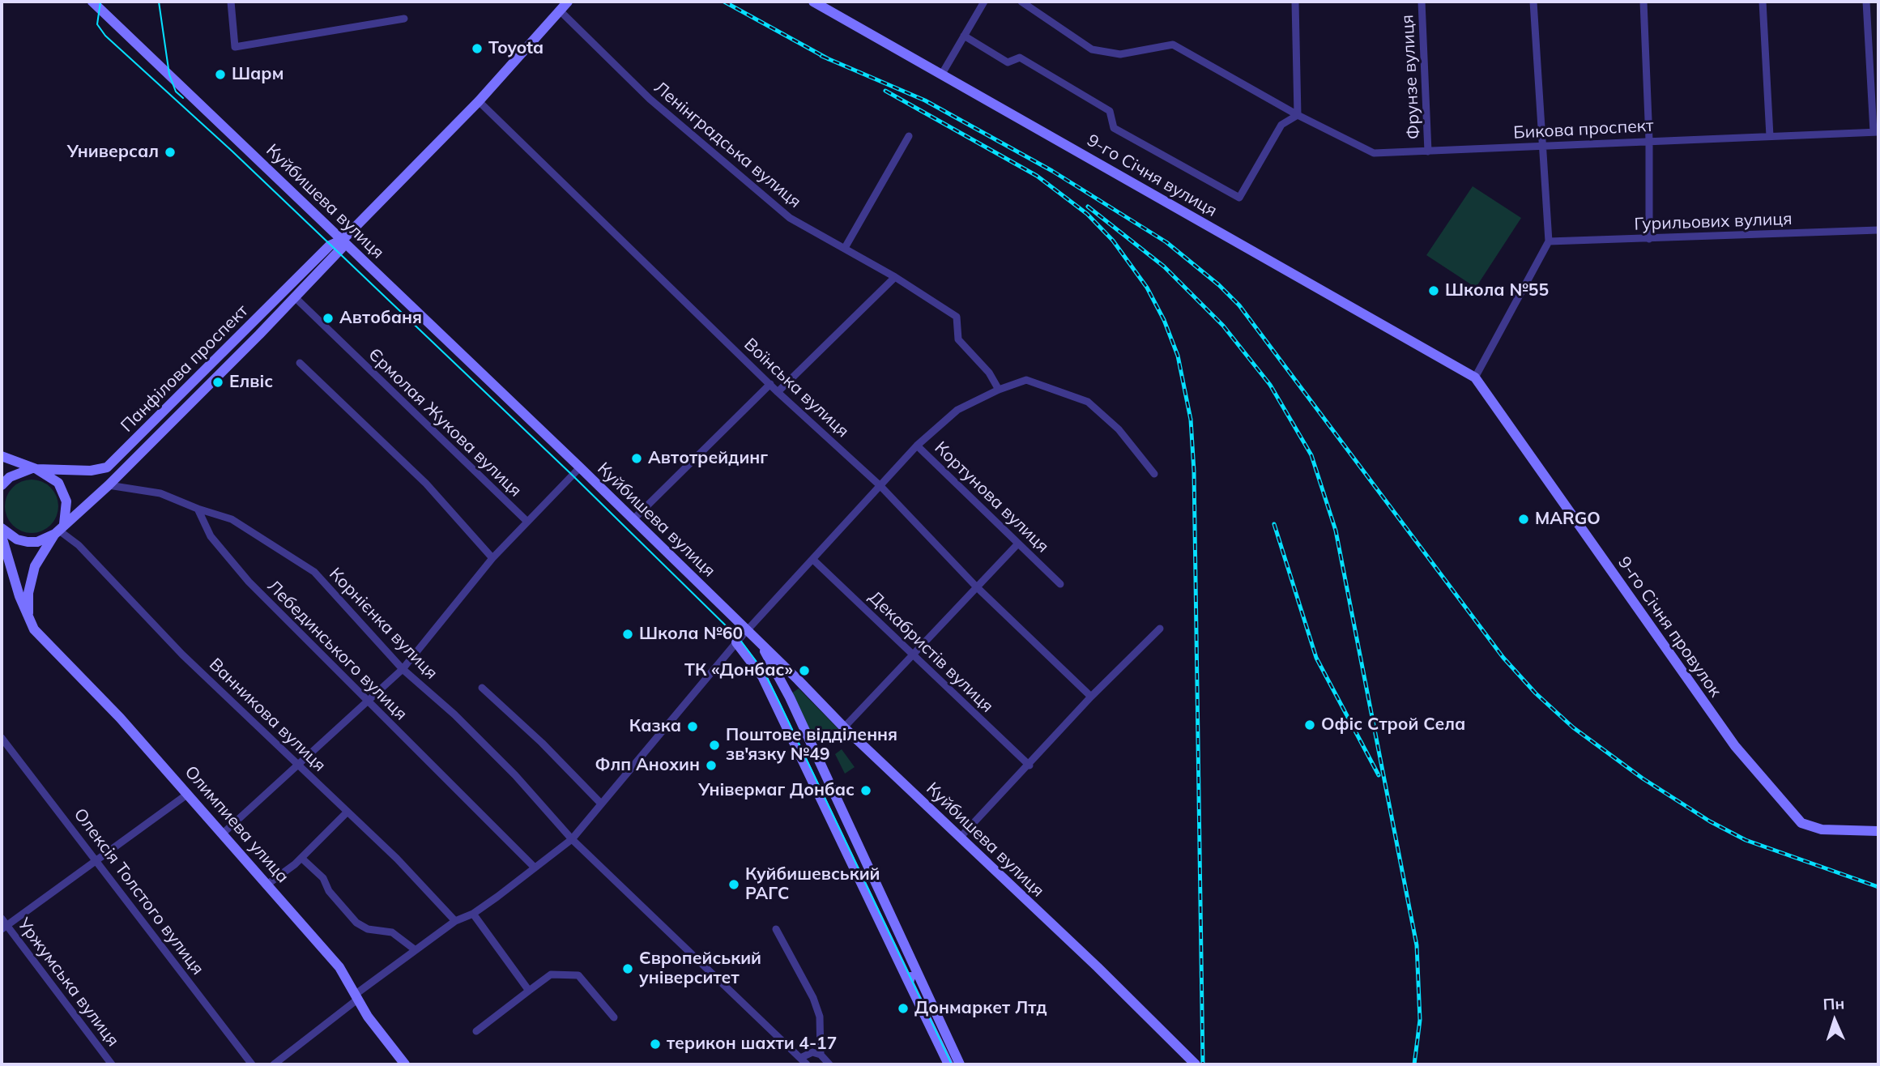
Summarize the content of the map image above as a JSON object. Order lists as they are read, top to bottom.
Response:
{
  "streets": {
    "main road": [
      "9-го Січня вулиця",
      "Куйбишева вулиця",
      "Панфілова проспект",
      "9-го Січня провулок",
      "Олимпиева улица"
    ],
    "street": [
      "Фрунзе вулиця",
      "Бикова проспект",
      "Ленінградська вулиця",
      "Гурильових вулиця",
      "Воїнська вулиця",
      "Єрмолая Жукова вулиця",
      "Кортунова вулиця",
      "Корнієнка вулиця",
      "Лебединського вулиця",
      "Декабристів вулиця",
      "Ванникова вулиця",
      "Олексія Толстого вулиця",
      "Уржумська вулиця"
    ]
  },
  "crossings": [
    ["Фрунзе вулиця", "Бикова проспект"],
    ["Ленінградська вулиця", "Панфілова проспект"],
    ["Ленінградська вулиця", "Кортунова вулиця"],
    ["9-го Січня вулиця", "9-го Січня провулок"],
    ["Куйбишева вулиця", "Панфілова проспект"],
    ["Панфілова проспект", "Воїнська вулиця"],
    ["Корнієнка вулиця", "Лебединського вулиця"]
  ],
  "places": [
    "Toyota",
    "Шарм",
    "Универсал",
    "Школа №55",
    "Автобаня",
    "Елвіс",
    "Автотрейдинг",
    "MARGO",
    "Школа №60",
    "ТК «Донбас»",
    "Офіс Строй Села",
    "Казка",
    "Поштове відділення зв'язку №49",
    "Флп Анохин",
    "Універмаг Донбас",
    "Куйбишевський РАГС",
    "Європейський університет",
    "Донмаркет Лтд",
    "терикон шахти 4-17"
  ],
  "north": "top"
}
